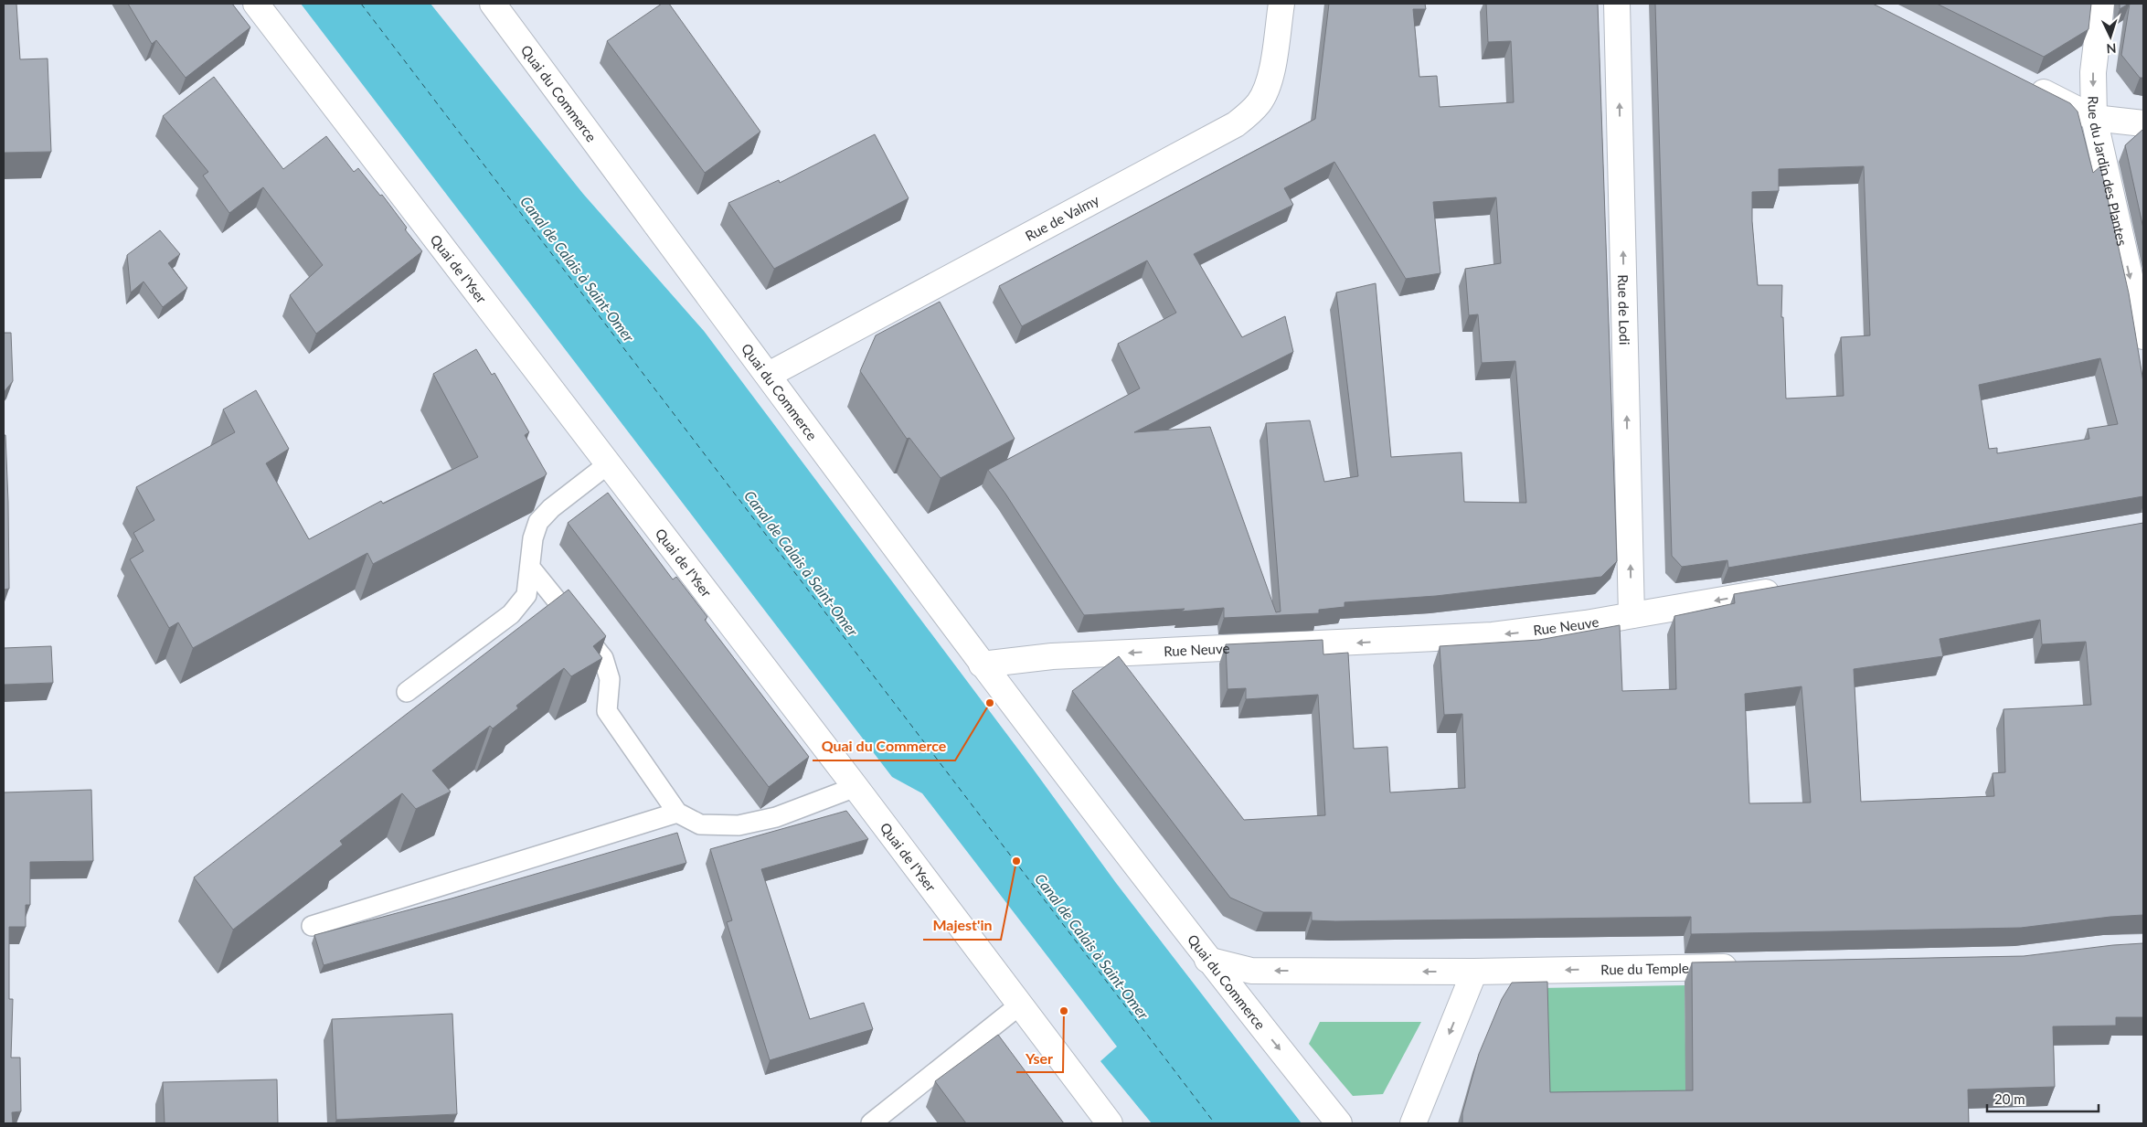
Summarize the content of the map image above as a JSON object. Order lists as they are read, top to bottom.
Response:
{
  "streets": {
    "street": [
      "Quai du Commerce",
      "Rue du Jardin des Plantes",
      "Rue de Valmy",
      "Quai de l'Yser",
      "Rue de Lodi",
      "Rue Neuve",
      "Rue du Temple"
    ]
  },
  "crossings": [
    ["Quai du Commerce", "Rue de Valmy"],
    ["Quai du Commerce", "Rue Neuve"],
    ["Quai du Commerce", "Rue du Temple"],
    ["Rue de Lodi", "Rue Neuve"]
  ],
  "one_way": [
    "Rue du Jardin des Plantes",
    "Rue de Lodi",
    "Rue Neuve",
    "Rue du Temple"
  ],
  "water": ["Canal de Calais à Saint-Omer"],
  "places": ["Quai du Commerce", "Majest'in", "Yser"],
  "scale_bar": "20 m",
  "north": "bottom"
}
